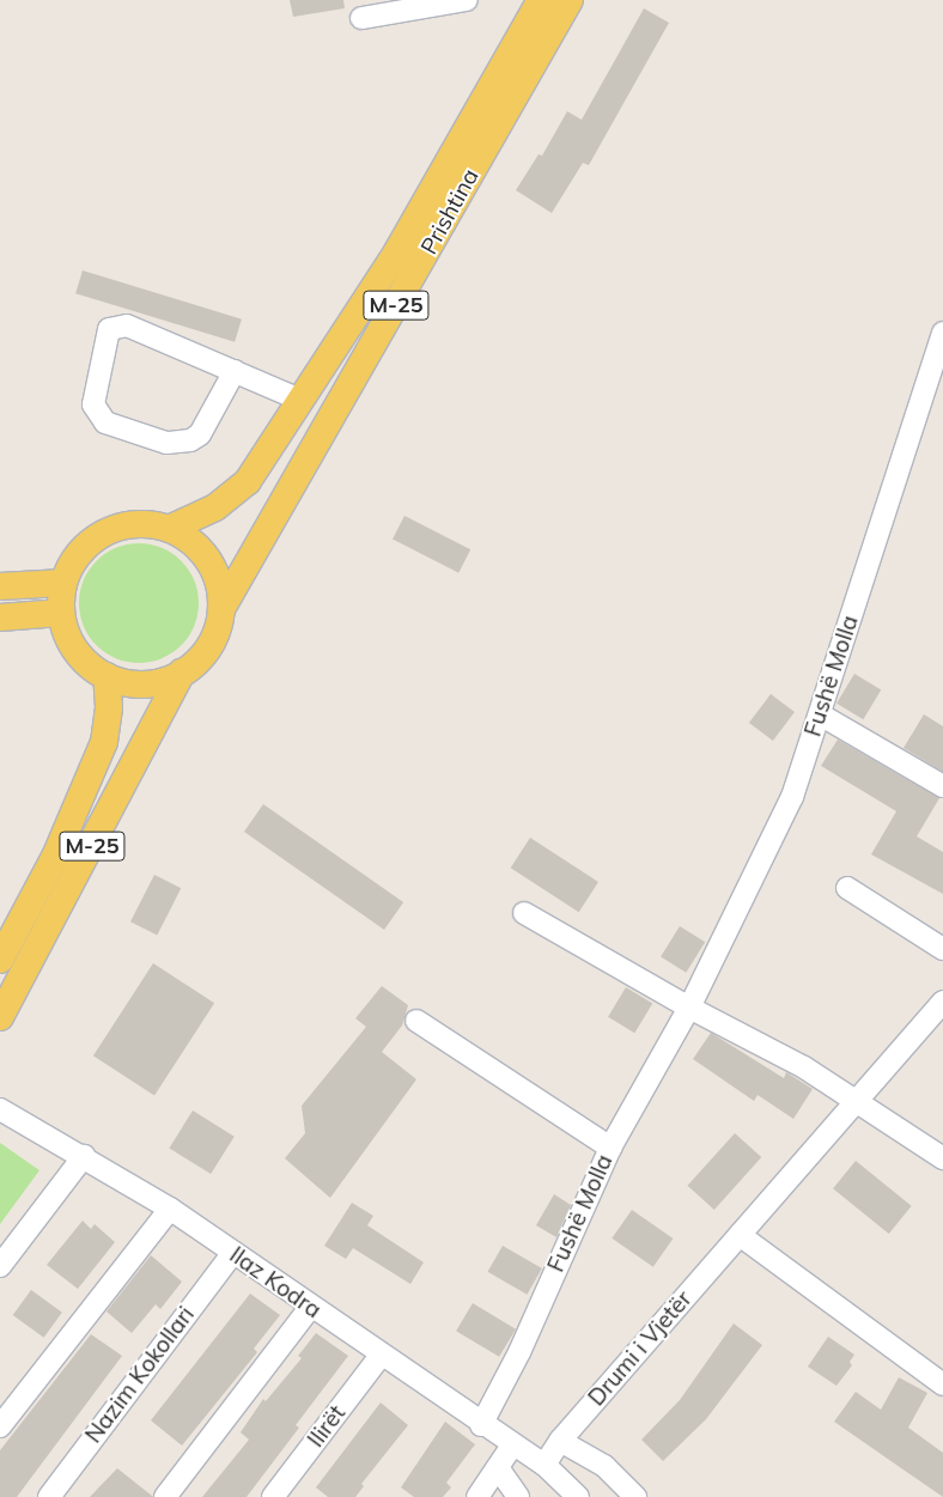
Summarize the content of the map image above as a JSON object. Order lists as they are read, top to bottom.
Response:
{
  "streets": {
    "main road": ["Prishtina", "M-25"],
    "street": [
      "Fushë Molla",
      "Ilaz Kodra",
      "Drumi i Vjetër",
      "Nazim Kokollari",
      "Ilirët"
    ]
  },
  "crossings": [
    ["Prishtina", "M-25"],
    ["Fushë Molla", "Ilaz Kodra"],
    ["Ilaz Kodra", "Drumi i Vjetër"],
    ["Ilaz Kodra", "Nazim Kokollari"],
    ["Ilaz Kodra", "Ilirët"]
  ]
}
